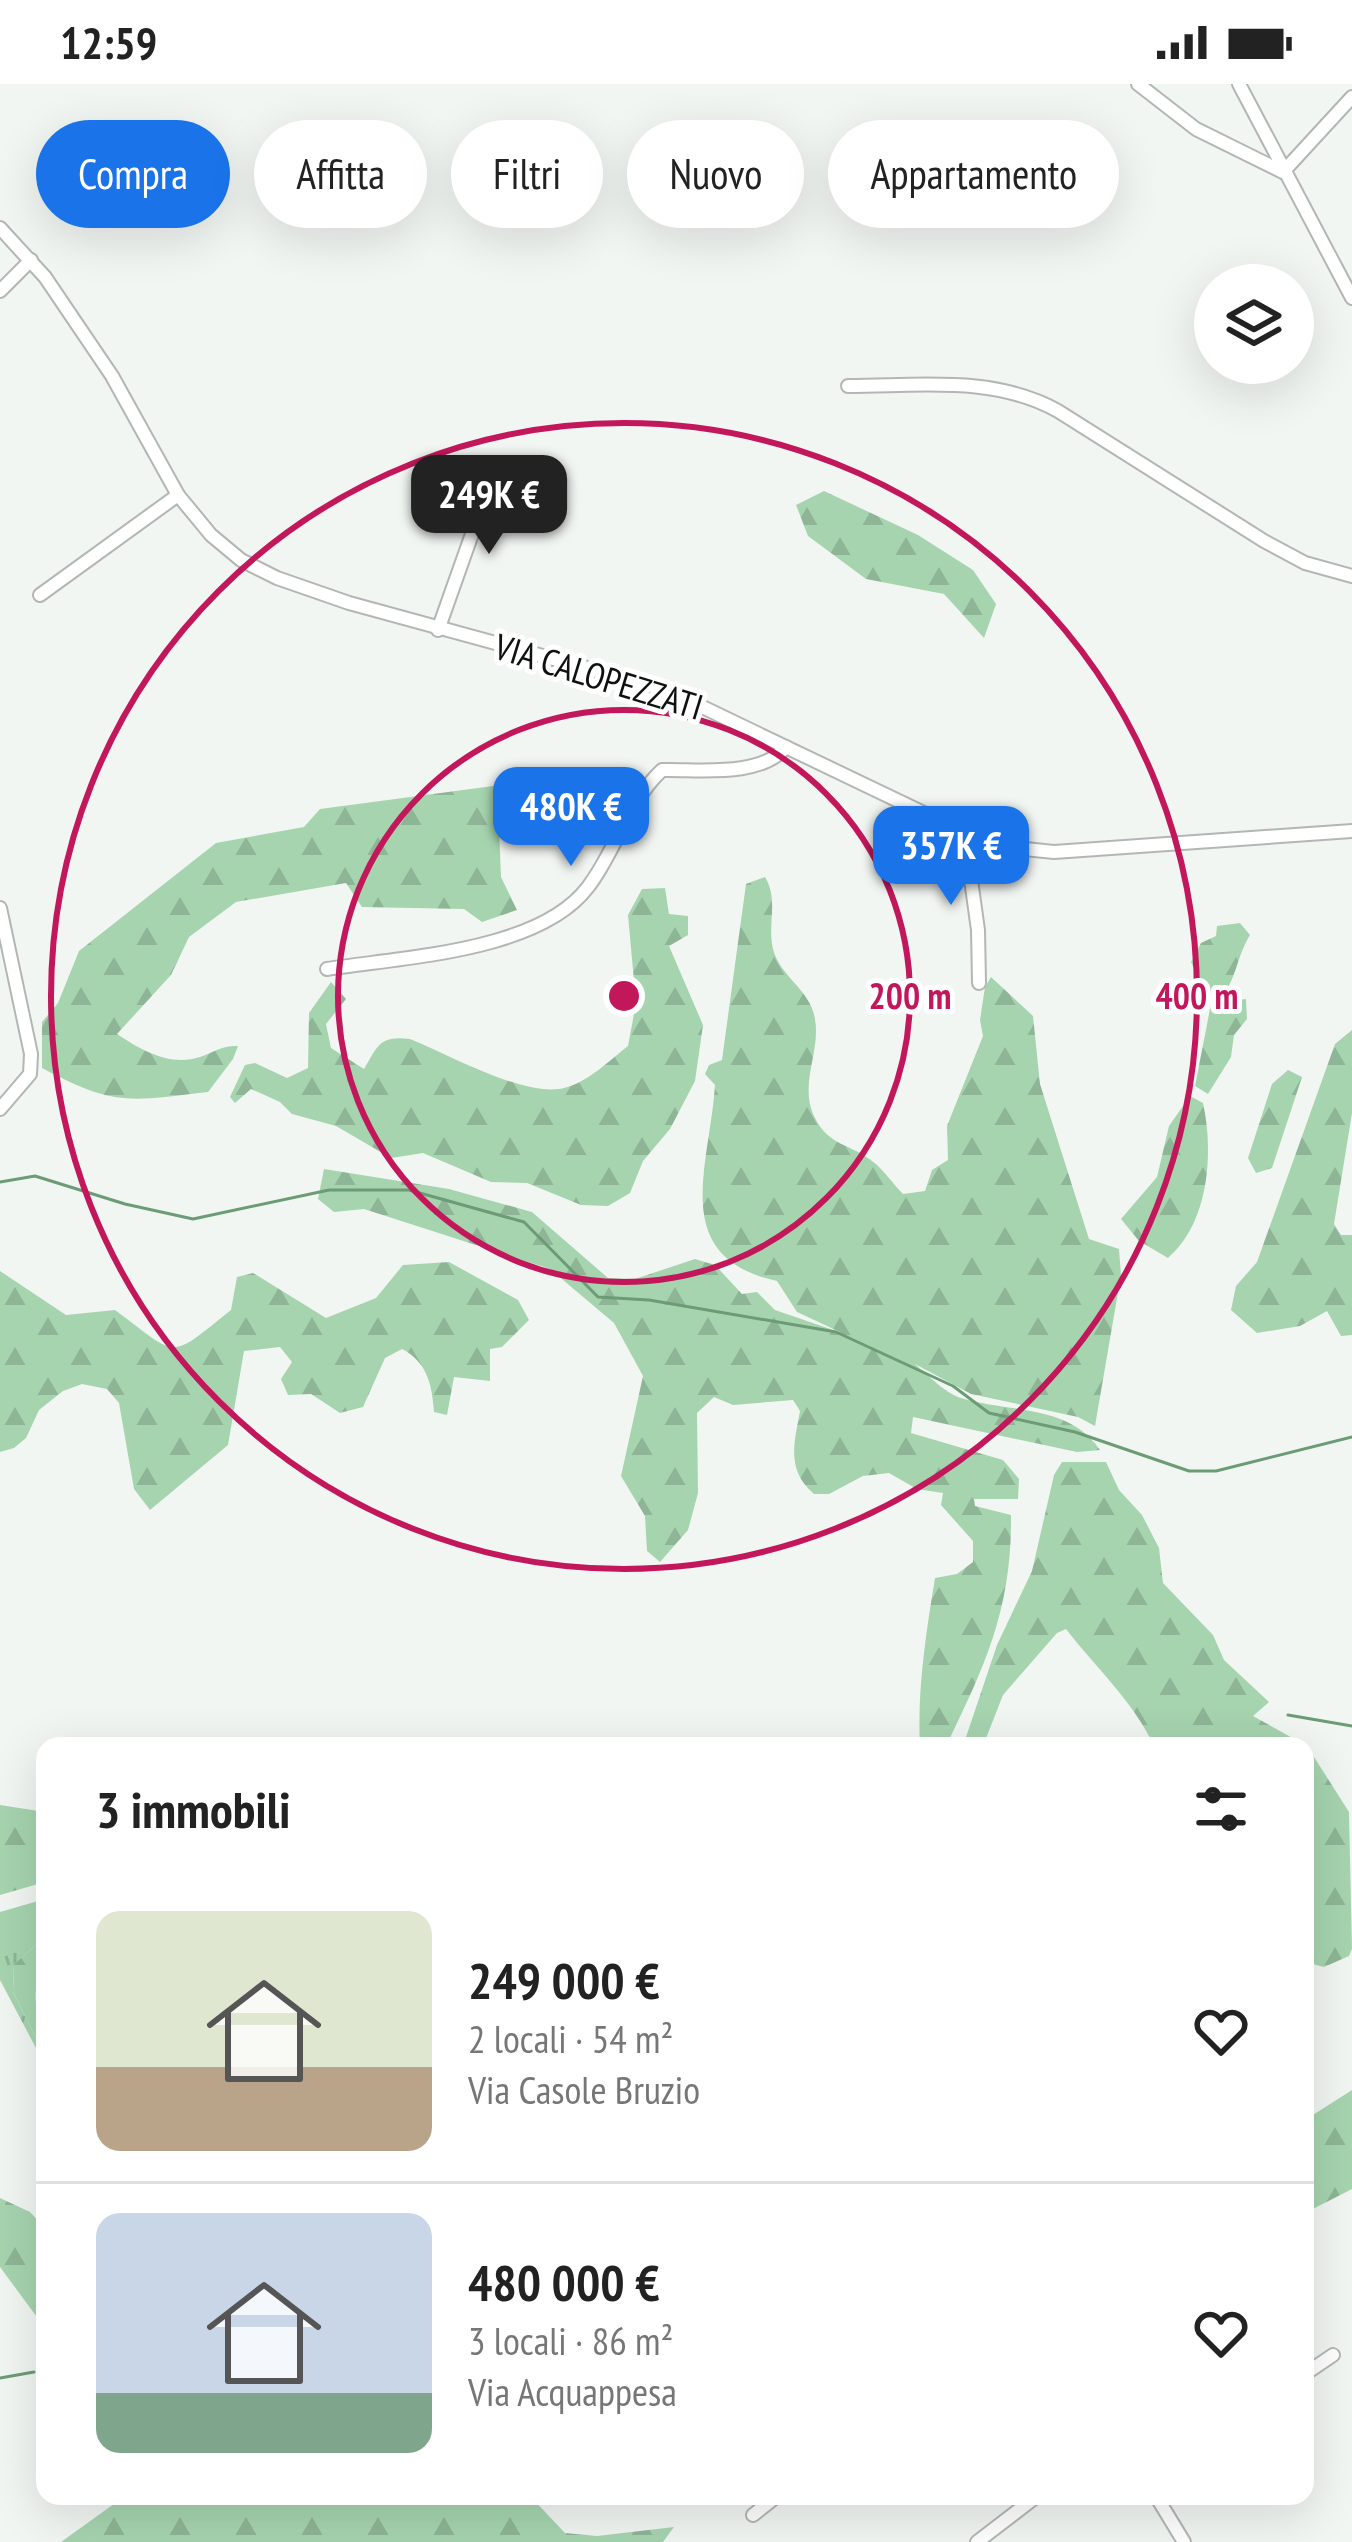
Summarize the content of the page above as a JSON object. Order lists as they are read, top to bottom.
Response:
{
  "streets": {
    "street": ["VIA CALOPEZZATI"]
  },
  "page": {
    "status": "12:59",
    "chip": [
      "Compra",
      "Affitta",
      "Filtri",
      "Nuovo",
      "Appartamento"
    ],
    "price": ["249K €", "480K €", "357K €"],
    "heading": "3 immobili",
    "list": [
      {
        "name": "249 000 €",
        "note": "2 locali · 54 m² · Via Casole Bruzio"
      },
      {
        "name": "480 000 €",
        "note": "3 locali · 86 m² · Via Acquappesa"
      }
    ]
  },
  "rings": ["200 m", "400 m"]
}
